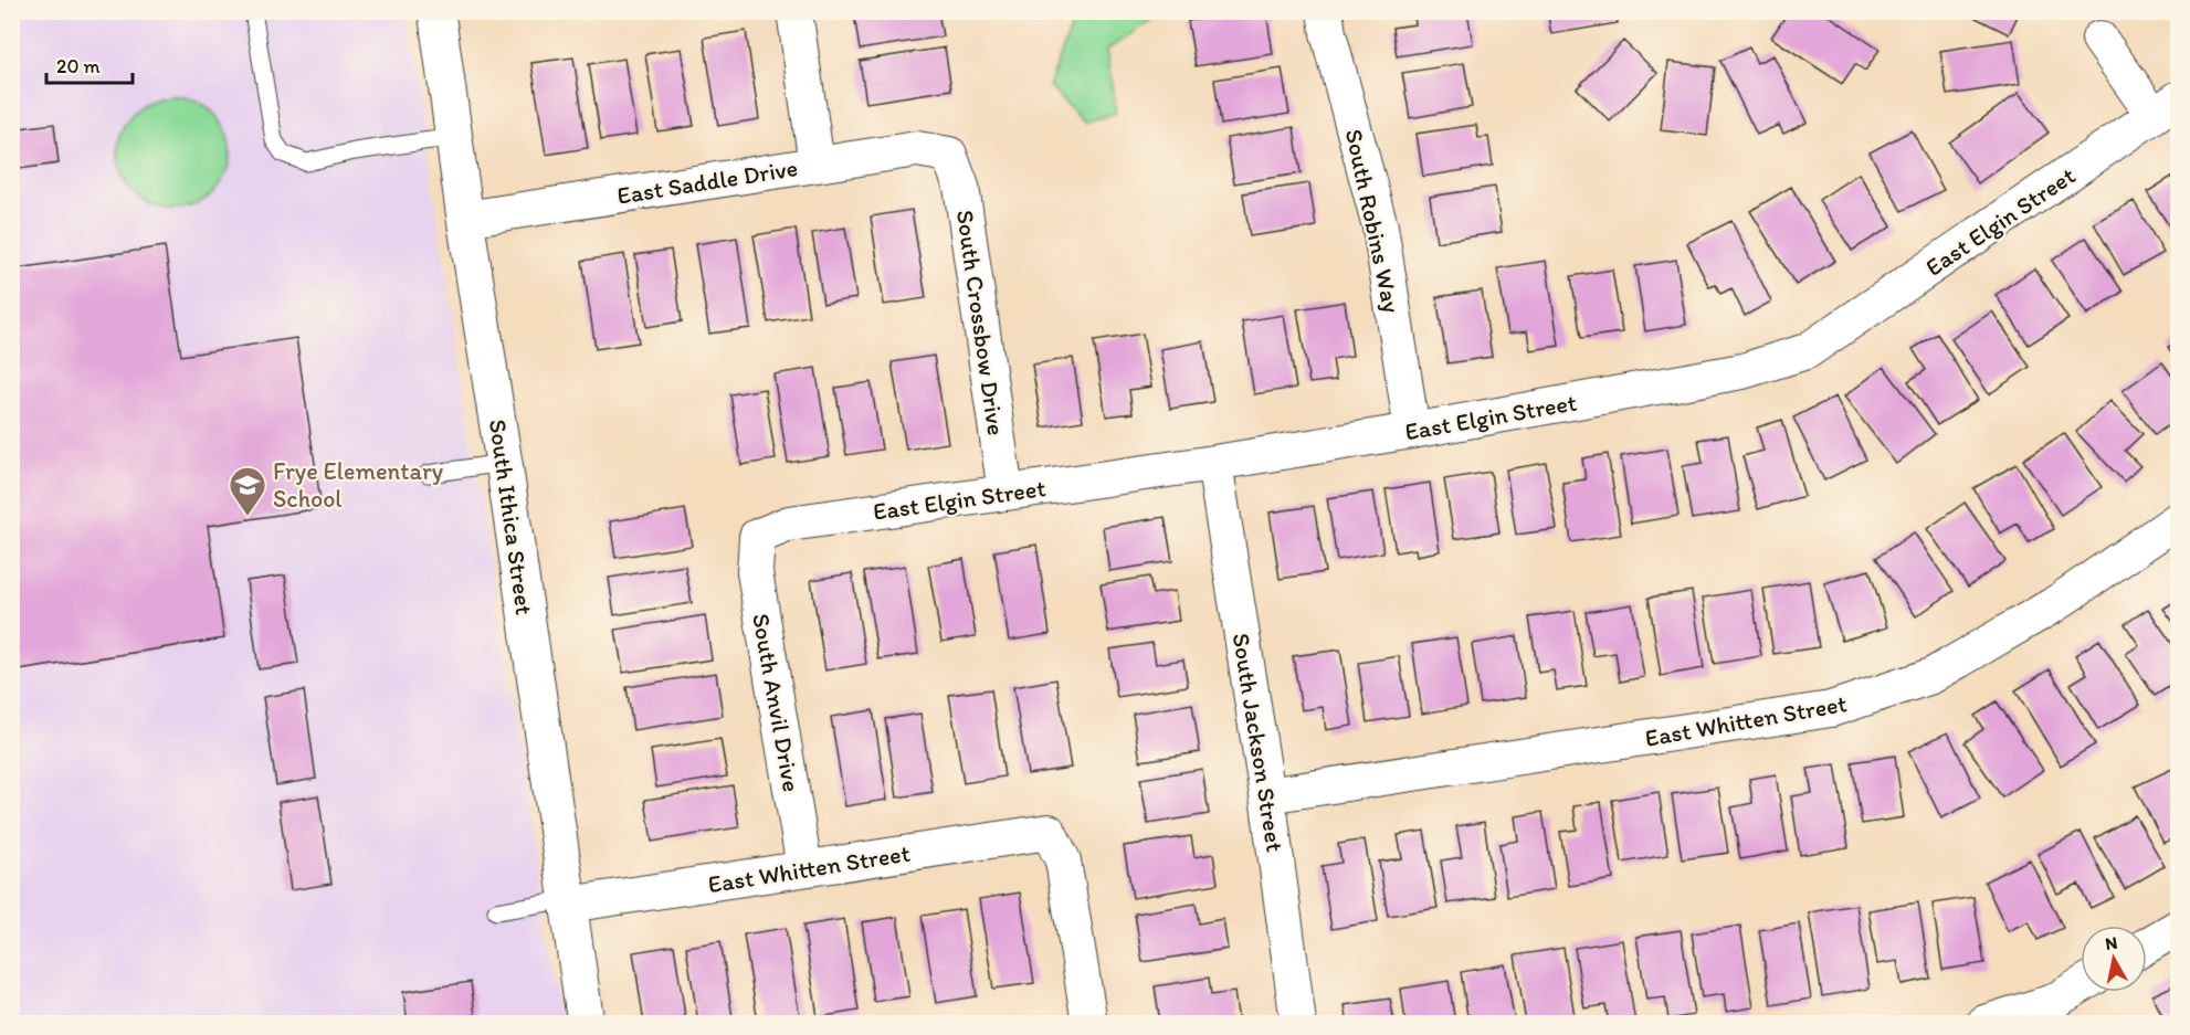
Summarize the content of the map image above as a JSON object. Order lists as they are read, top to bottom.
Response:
{
  "streets": {
    "street": [
      "East Saddle Drive",
      "South Robins Way",
      "East Elgin Street",
      "South Crossbow Drive",
      "South Ithica Street",
      "South Anvil Drive",
      "East Whitten Street",
      "South Jackson Street"
    ]
  },
  "crossings": [
    ["East Saddle Drive", "South Crossbow Drive"],
    ["East Saddle Drive", "South Ithica Street"],
    ["South Robins Way", "East Elgin Street"],
    ["East Elgin Street", "South Crossbow Drive"],
    ["East Elgin Street", "South Anvil Drive"],
    ["East Elgin Street", "South Jackson Street"],
    ["South Ithica Street", "East Whitten Street"],
    ["South Anvil Drive", "East Whitten Street"],
    ["East Whitten Street", "South Jackson Street"]
  ],
  "places": {
    "school or university": ["Frye Elementary School"]
  },
  "scale_bar": "20 m",
  "north": "top"
}
